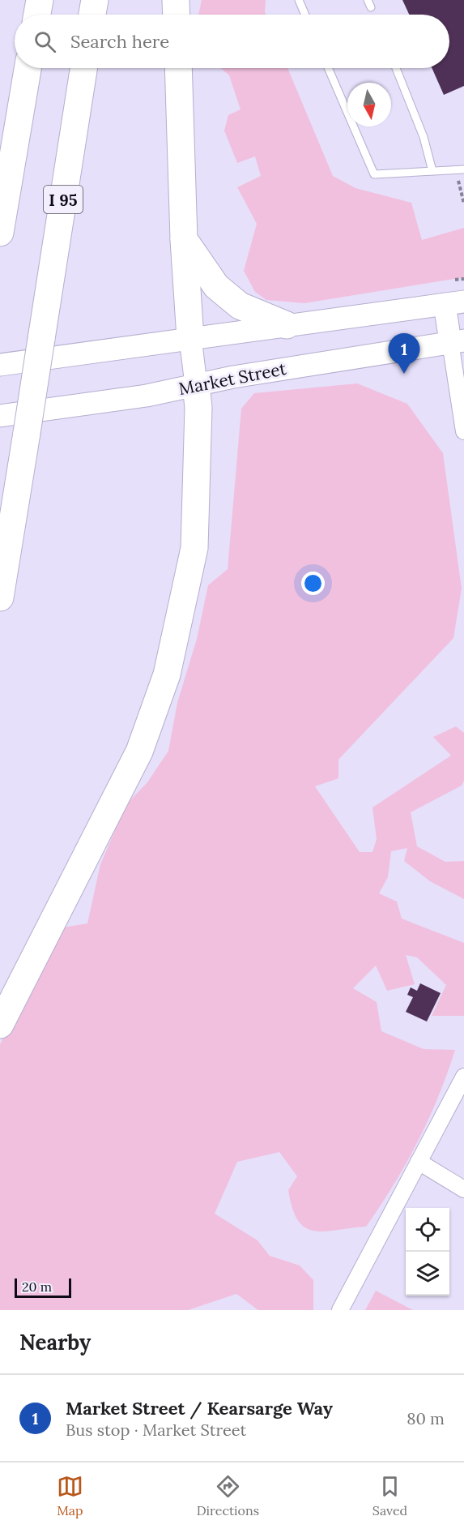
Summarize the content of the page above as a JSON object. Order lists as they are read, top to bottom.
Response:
{
  "streets": {
    "highway": ["I 95"],
    "main road": ["Market Street"]
  },
  "scale_bar": "20 m",
  "north": "bottom",
  "page": {
    "search": "Search here",
    "pins": "1",
    "scale": "20 m",
    "heading": "Nearby",
    "list": [
      {
        "mark": "1",
        "name": "Market Street / Kearsarge Way",
        "note": "Bus stop · Market Street",
        "value": "80 m"
      }
    ],
    "nav": ["Map", "Directions", "Saved"]
  }
}
